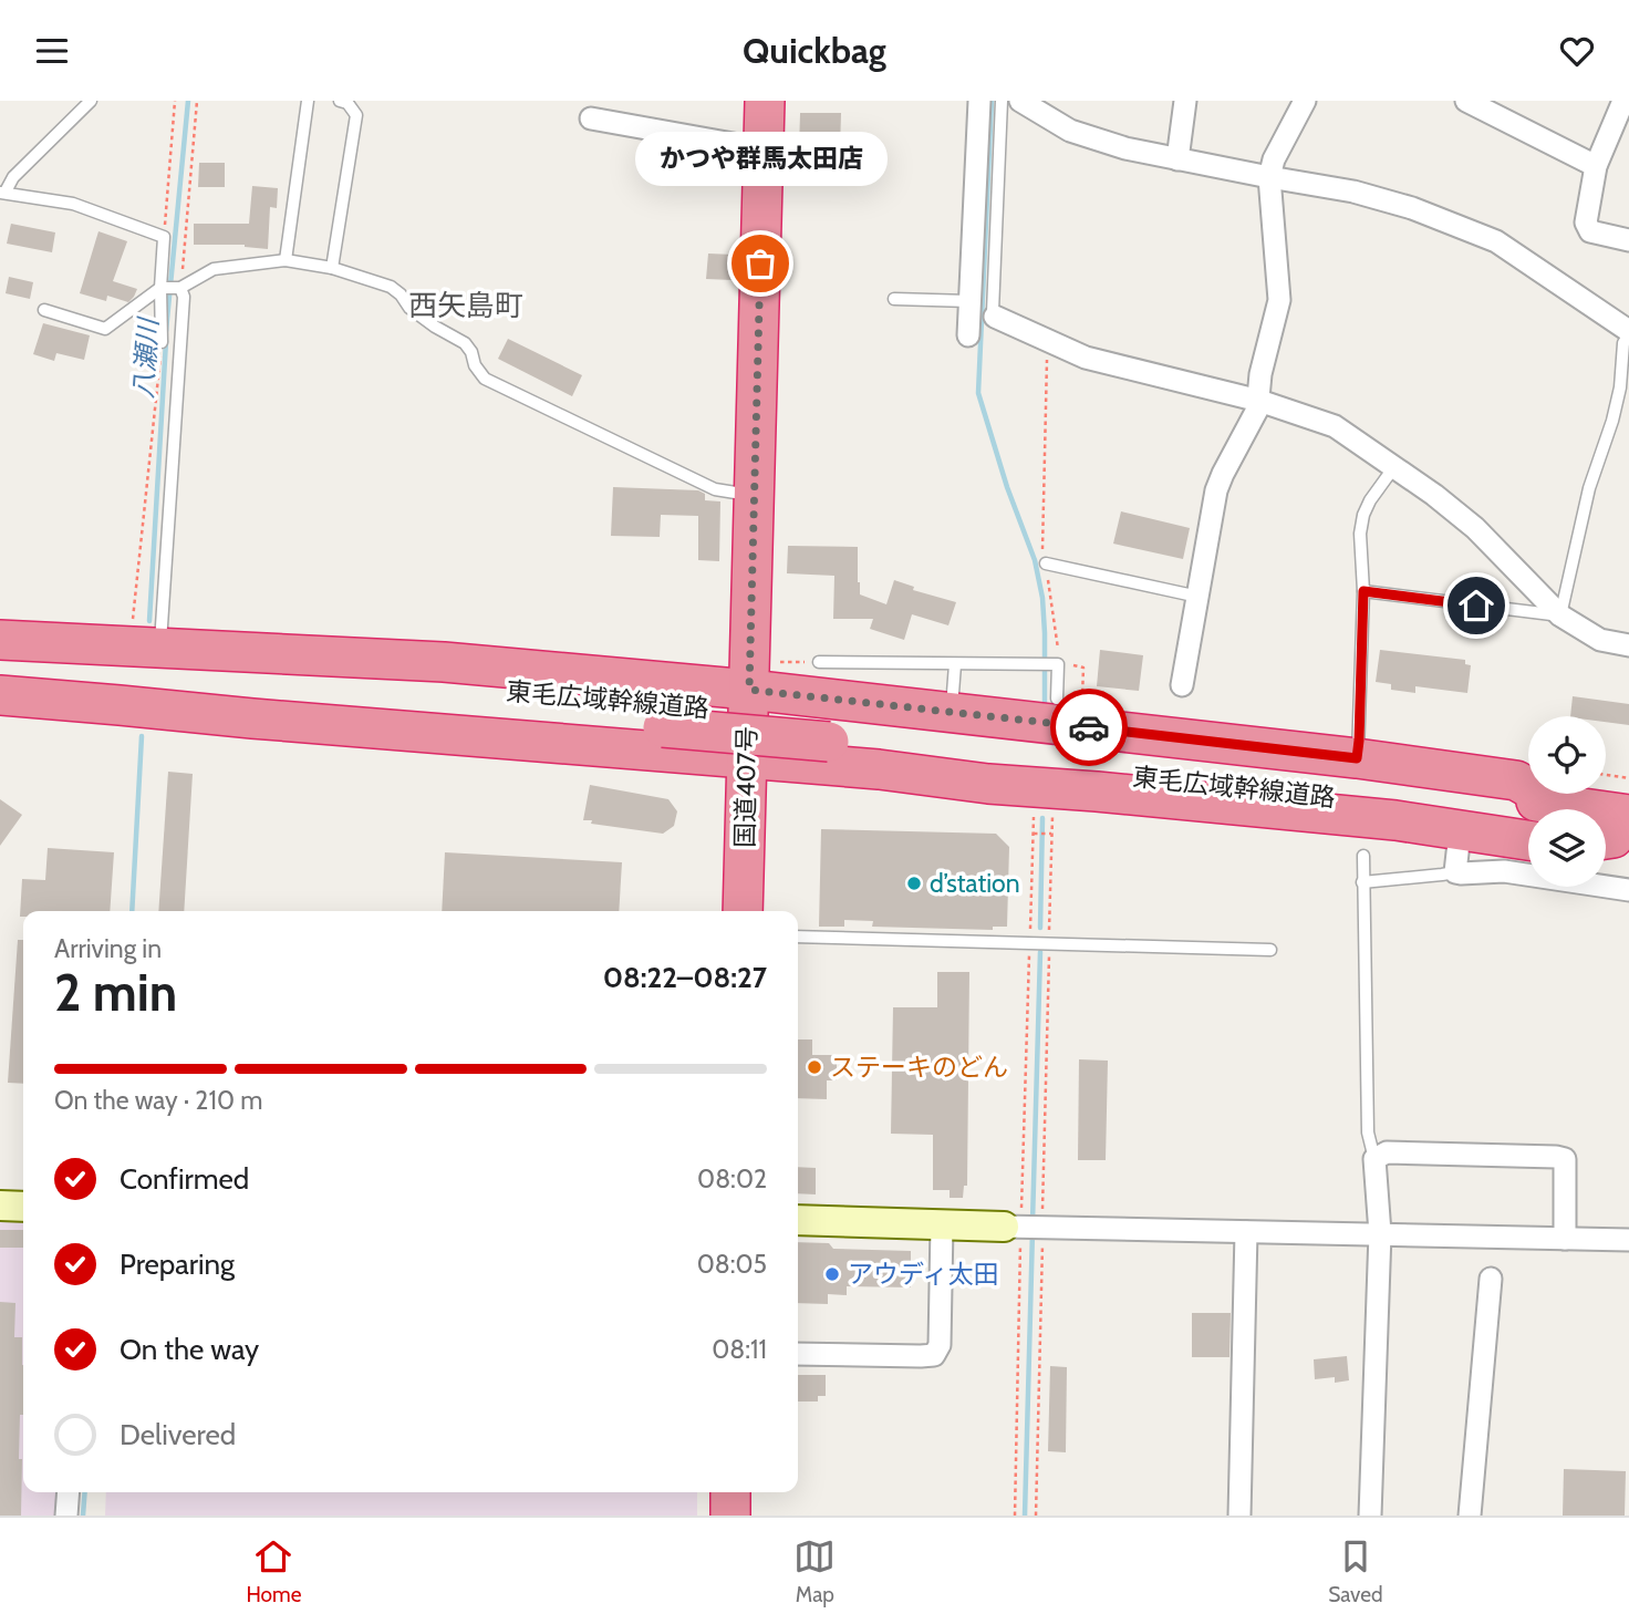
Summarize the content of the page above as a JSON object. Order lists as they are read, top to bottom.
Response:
{
  "streets": {
    "highway": ["東毛広域幹線道路", "国道407号"]
  },
  "districts": ["西矢島町"],
  "water": ["八瀬川"],
  "places": [
    "かつや群馬太田店",
    "d’station",
    "ステーキのどん",
    "アウディ太田"
  ],
  "page": {
    "header": "Quickbag",
    "bubble": "かつや群馬太田店",
    "heading": ["2 min", "Arriving in", "08:22–08:27"],
    "bar": "On the way · 210 m",
    "list": [
      ["Confirmed", "08:02"],
      ["Preparing", "08:05"],
      ["On the way", "08:11"],
      "Delivered"
    ],
    "tabs": ["Home", "Map", "Saved"]
  }
}
